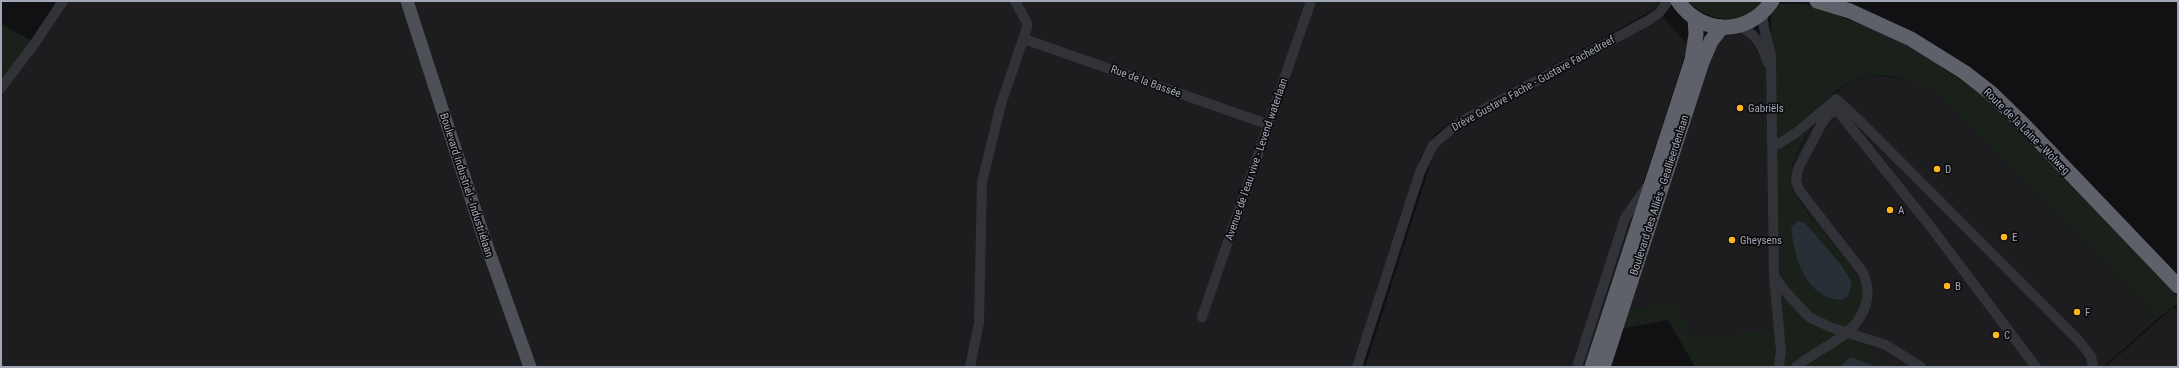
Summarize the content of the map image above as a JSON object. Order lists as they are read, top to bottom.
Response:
{
  "streets": {
    "highway": ["Route de la Laine - Wolweg", "Boulevard des Alliés - Geallieerdenlaan"],
    "main road": ["Boulevard Industriel - Industriélaan"],
    "street": ["Rue de la Bassée", "Drève Gustave Fache - Gustave Fachedreef", "Avenue de l'eau vive - Levend waterlaan"]
  },
  "crossings": [
    ["Rue de la Bassée", "Avenue de l'eau vive - Levend waterlaan"]
  ],
  "places": [
    "Gabriëls",
    "D",
    "A",
    "E",
    "Gheysens",
    "B",
    "F",
    "C"
  ]
}
